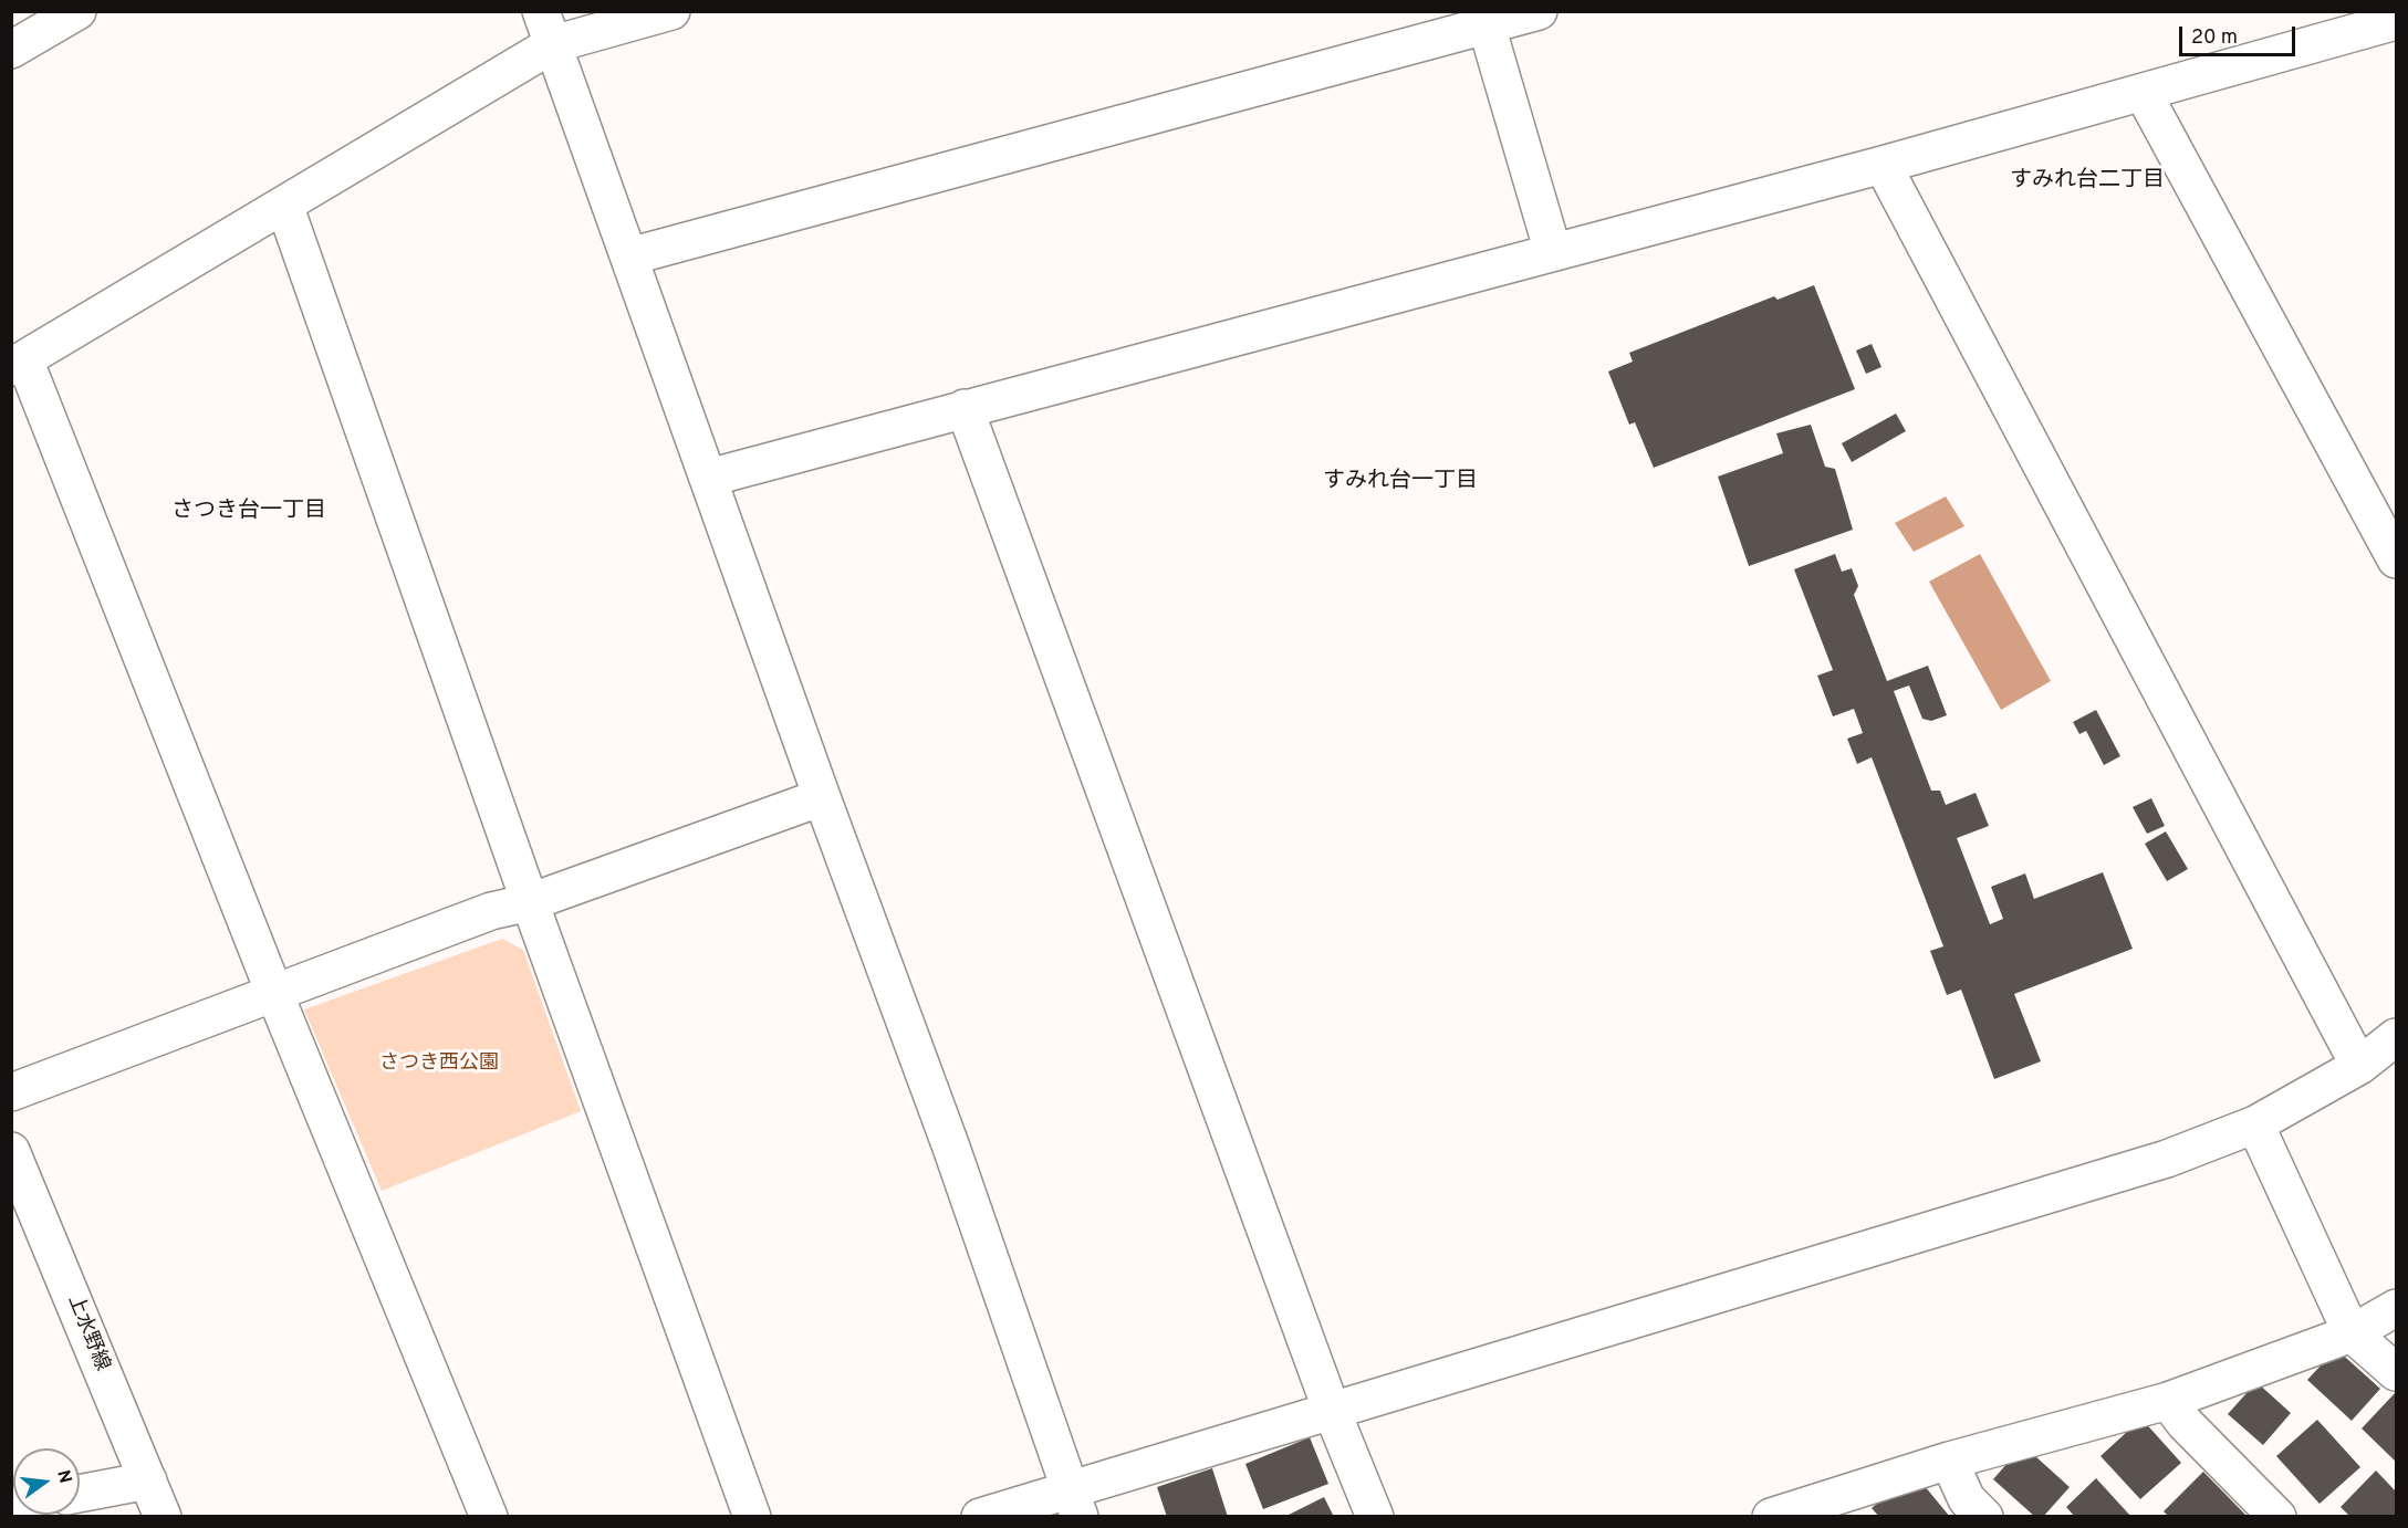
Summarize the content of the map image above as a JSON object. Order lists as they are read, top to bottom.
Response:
{
  "streets": {
    "street": ["上水野線"]
  },
  "districts": ["すみれ台二丁目", "すみれ台一丁目", "さつき台一丁目"],
  "parks": ["さつき西公園"],
  "scale_bar": "20 m",
  "north": "right"
}
